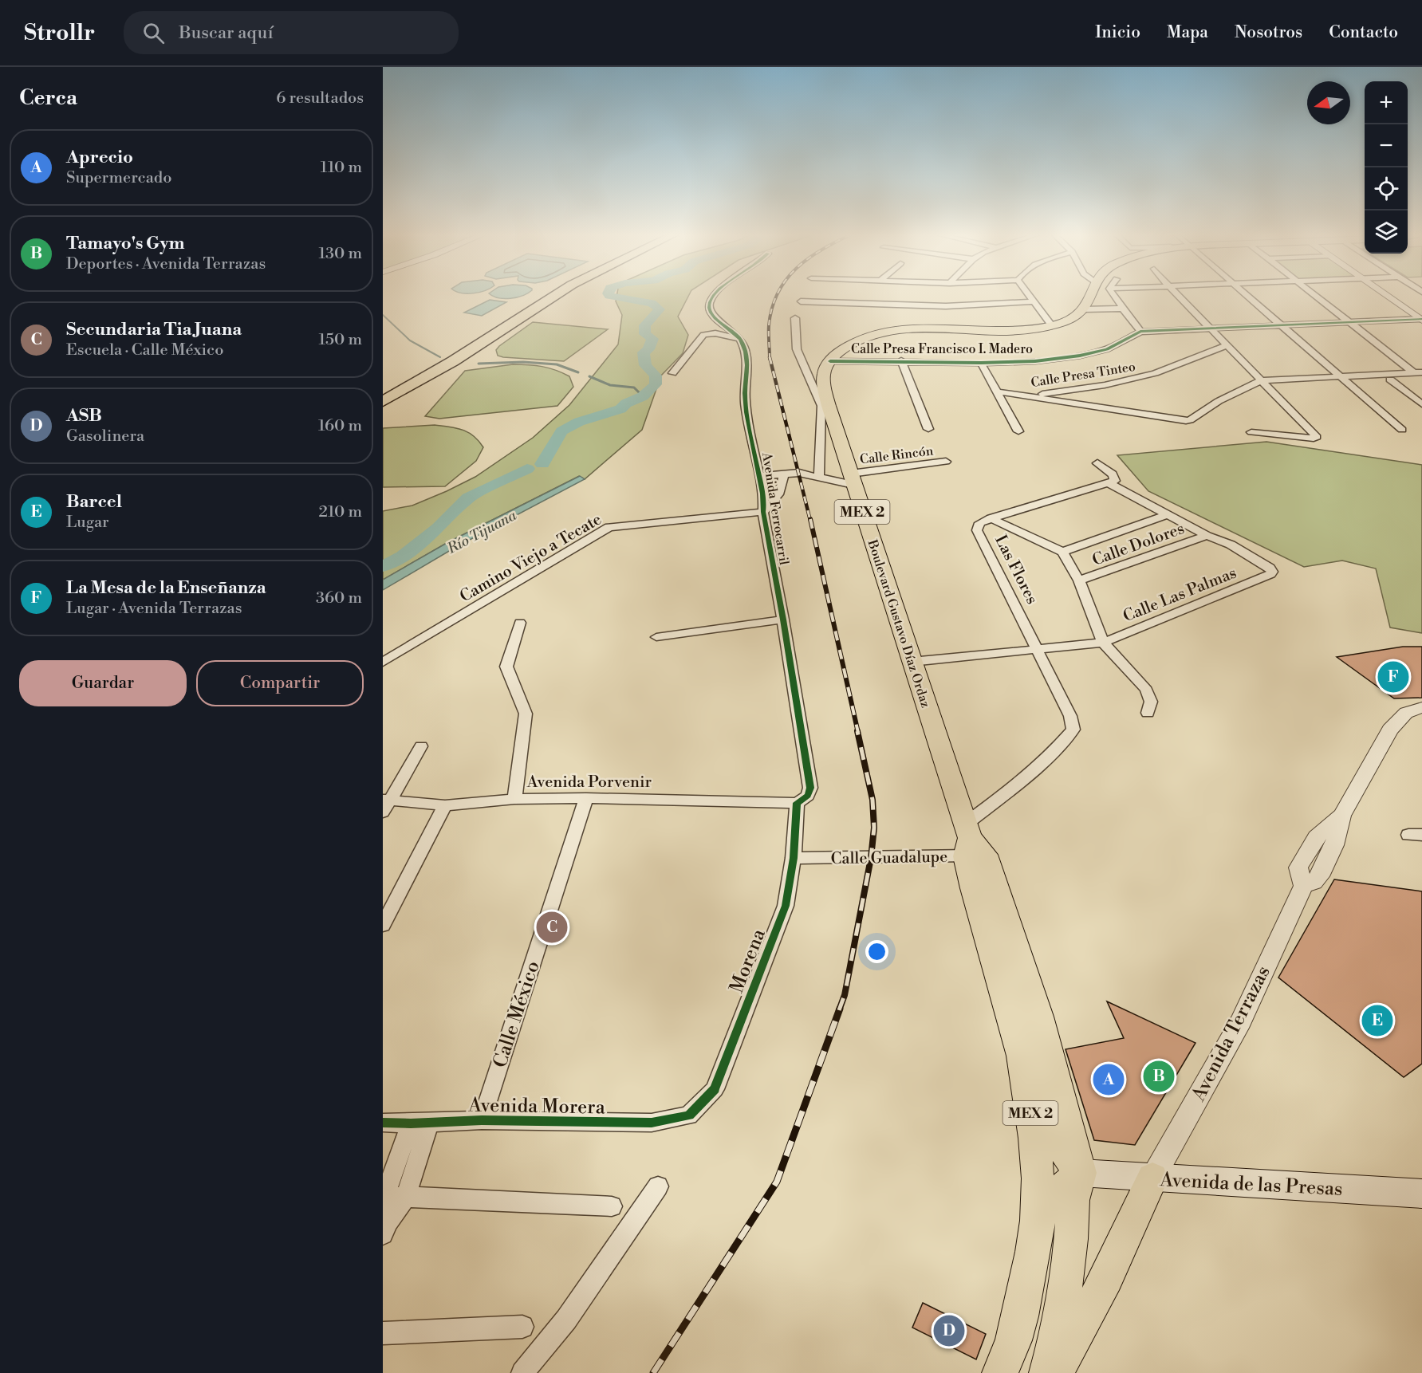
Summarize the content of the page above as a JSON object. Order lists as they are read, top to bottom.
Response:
{
  "streets": {
    "main road": ["MEX 2", "Boulevard Gustavo Díaz Ordaz", "Avenida de las Presas"],
    "street": [
      "Calle Presa Francisco I. Madero",
      "Calle Presa Tinteo",
      "Calle Rincón",
      "Avenida Ferrocarril",
      "Calle Dolores",
      "Camino Viejo a Tecate",
      "Las Flores",
      "Calle Las Palmas",
      "Avenida Porvenir",
      "Calle Guadalupe",
      "Morena",
      "Calle México",
      "Avenida Terrazas",
      "Avenida Morera"
    ]
  },
  "crossings": [
    ["Calle Presa Francisco I. Madero", "Boulevard Gustavo Díaz Ordaz"],
    ["Calle Rincón", "Avenida Ferrocarril"],
    ["Calle Rincón", "Boulevard Gustavo Díaz Ordaz"],
    ["Avenida Ferrocarril", "Camino Viejo a Tecate"],
    ["Avenida Ferrocarril", "Boulevard Gustavo Díaz Ordaz"],
    ["Avenida Ferrocarril", "Avenida Porvenir"],
    ["Avenida Ferrocarril", "Morena"],
    ["Calle Dolores", "Calle Las Palmas"],
    ["Las Flores", "Calle Las Palmas"],
    ["Calle Las Palmas", "Boulevard Gustavo Díaz Ordaz"],
    ["Boulevard Gustavo Díaz Ordaz", "Calle Guadalupe"],
    ["Boulevard Gustavo Díaz Ordaz", "Avenida de las Presas"],
    ["Avenida Porvenir", "Morena"],
    ["Avenida Porvenir", "Calle México"],
    ["Calle Guadalupe", "Morena"],
    ["Morena", "Avenida Morera"],
    ["Calle México", "Avenida Morera"],
    ["Avenida Terrazas", "Avenida de las Presas"]
  ],
  "water": ["Río Tijuana"],
  "north": "left",
  "page": {
    "header": "Strollr",
    "search": "Buscar aquí",
    "nav": [
      "Inicio",
      "Mapa",
      "Nosotros",
      "Contacto"
    ],
    "heading": ["Cerca", "6 resultados"],
    "map_buttons": ["+", "−"],
    "list": [
      {
        "mark": "A",
        "name": "Aprecio",
        "note": "Supermercado",
        "value": "110 m"
      },
      {
        "mark": "B",
        "name": "Tamayo's Gym",
        "note": "Deportes · Avenida Terrazas",
        "value": "130 m"
      },
      {
        "mark": "C",
        "name": "Secundaria Tia Juana",
        "note": "Escuela · Calle México",
        "value": "150 m"
      },
      {
        "mark": "D",
        "name": "ASB",
        "note": "Gasolinera",
        "value": "160 m"
      },
      {
        "mark": "E",
        "name": "Barcel",
        "note": "Lugar",
        "value": "210 m"
      },
      {
        "mark": "F",
        "name": "La Mesa de la Enseñanza",
        "note": "Lugar · Avenida Terrazas",
        "value": "360 m"
      }
    ],
    "buttons": ["Guardar", "Compartir"],
    "pins": [
      "F",
      "C",
      "E",
      "B",
      "A",
      "D"
    ]
  }
}
